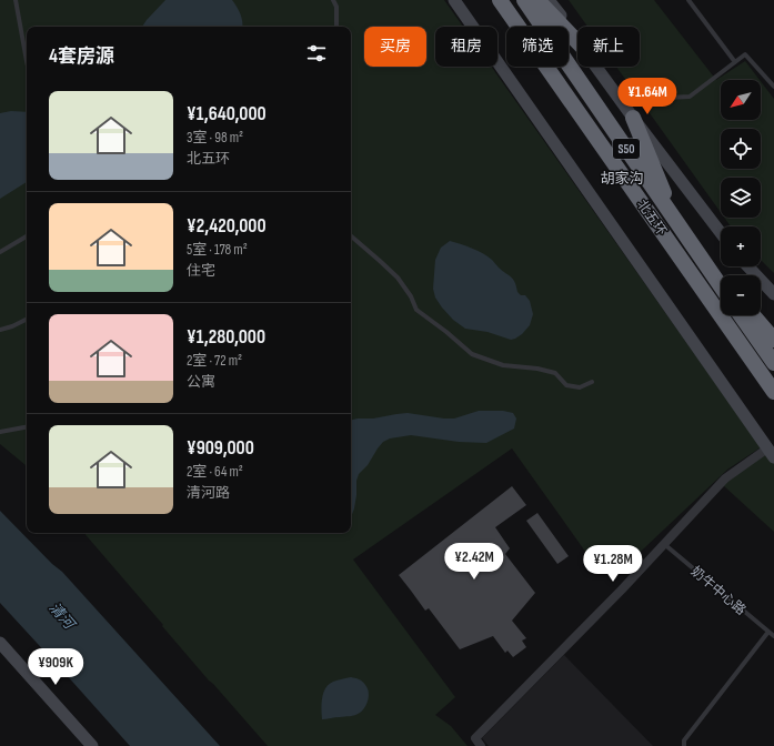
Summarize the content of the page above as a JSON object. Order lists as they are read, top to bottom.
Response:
{
  "streets": {
    "highway": ["S50", "北五环"],
    "lane": ["奶牛中心路"]
  },
  "districts": ["胡家沟"],
  "water": ["清河"],
  "north": "bottom left",
  "page": {
    "chip": [
      "买房",
      "租房",
      "筛选",
      "新上"
    ],
    "heading": "4套房源",
    "price": [
      "¥1.64M",
      "¥2.42M",
      "¥1.28M",
      "¥909K"
    ],
    "map_buttons": ["+", "−"],
    "list": [
      {
        "name": "¥1,640,000",
        "note": "3室 · 98 m² · 北五环"
      },
      {
        "name": "¥2,420,000",
        "note": "5室 · 178 m² · 住宅"
      },
      {
        "name": "¥1,280,000",
        "note": "2室 · 72 m² · 公寓"
      },
      {
        "name": "¥909,000",
        "note": "2室 · 64 m² · 清河路"
      }
    ]
  }
}
